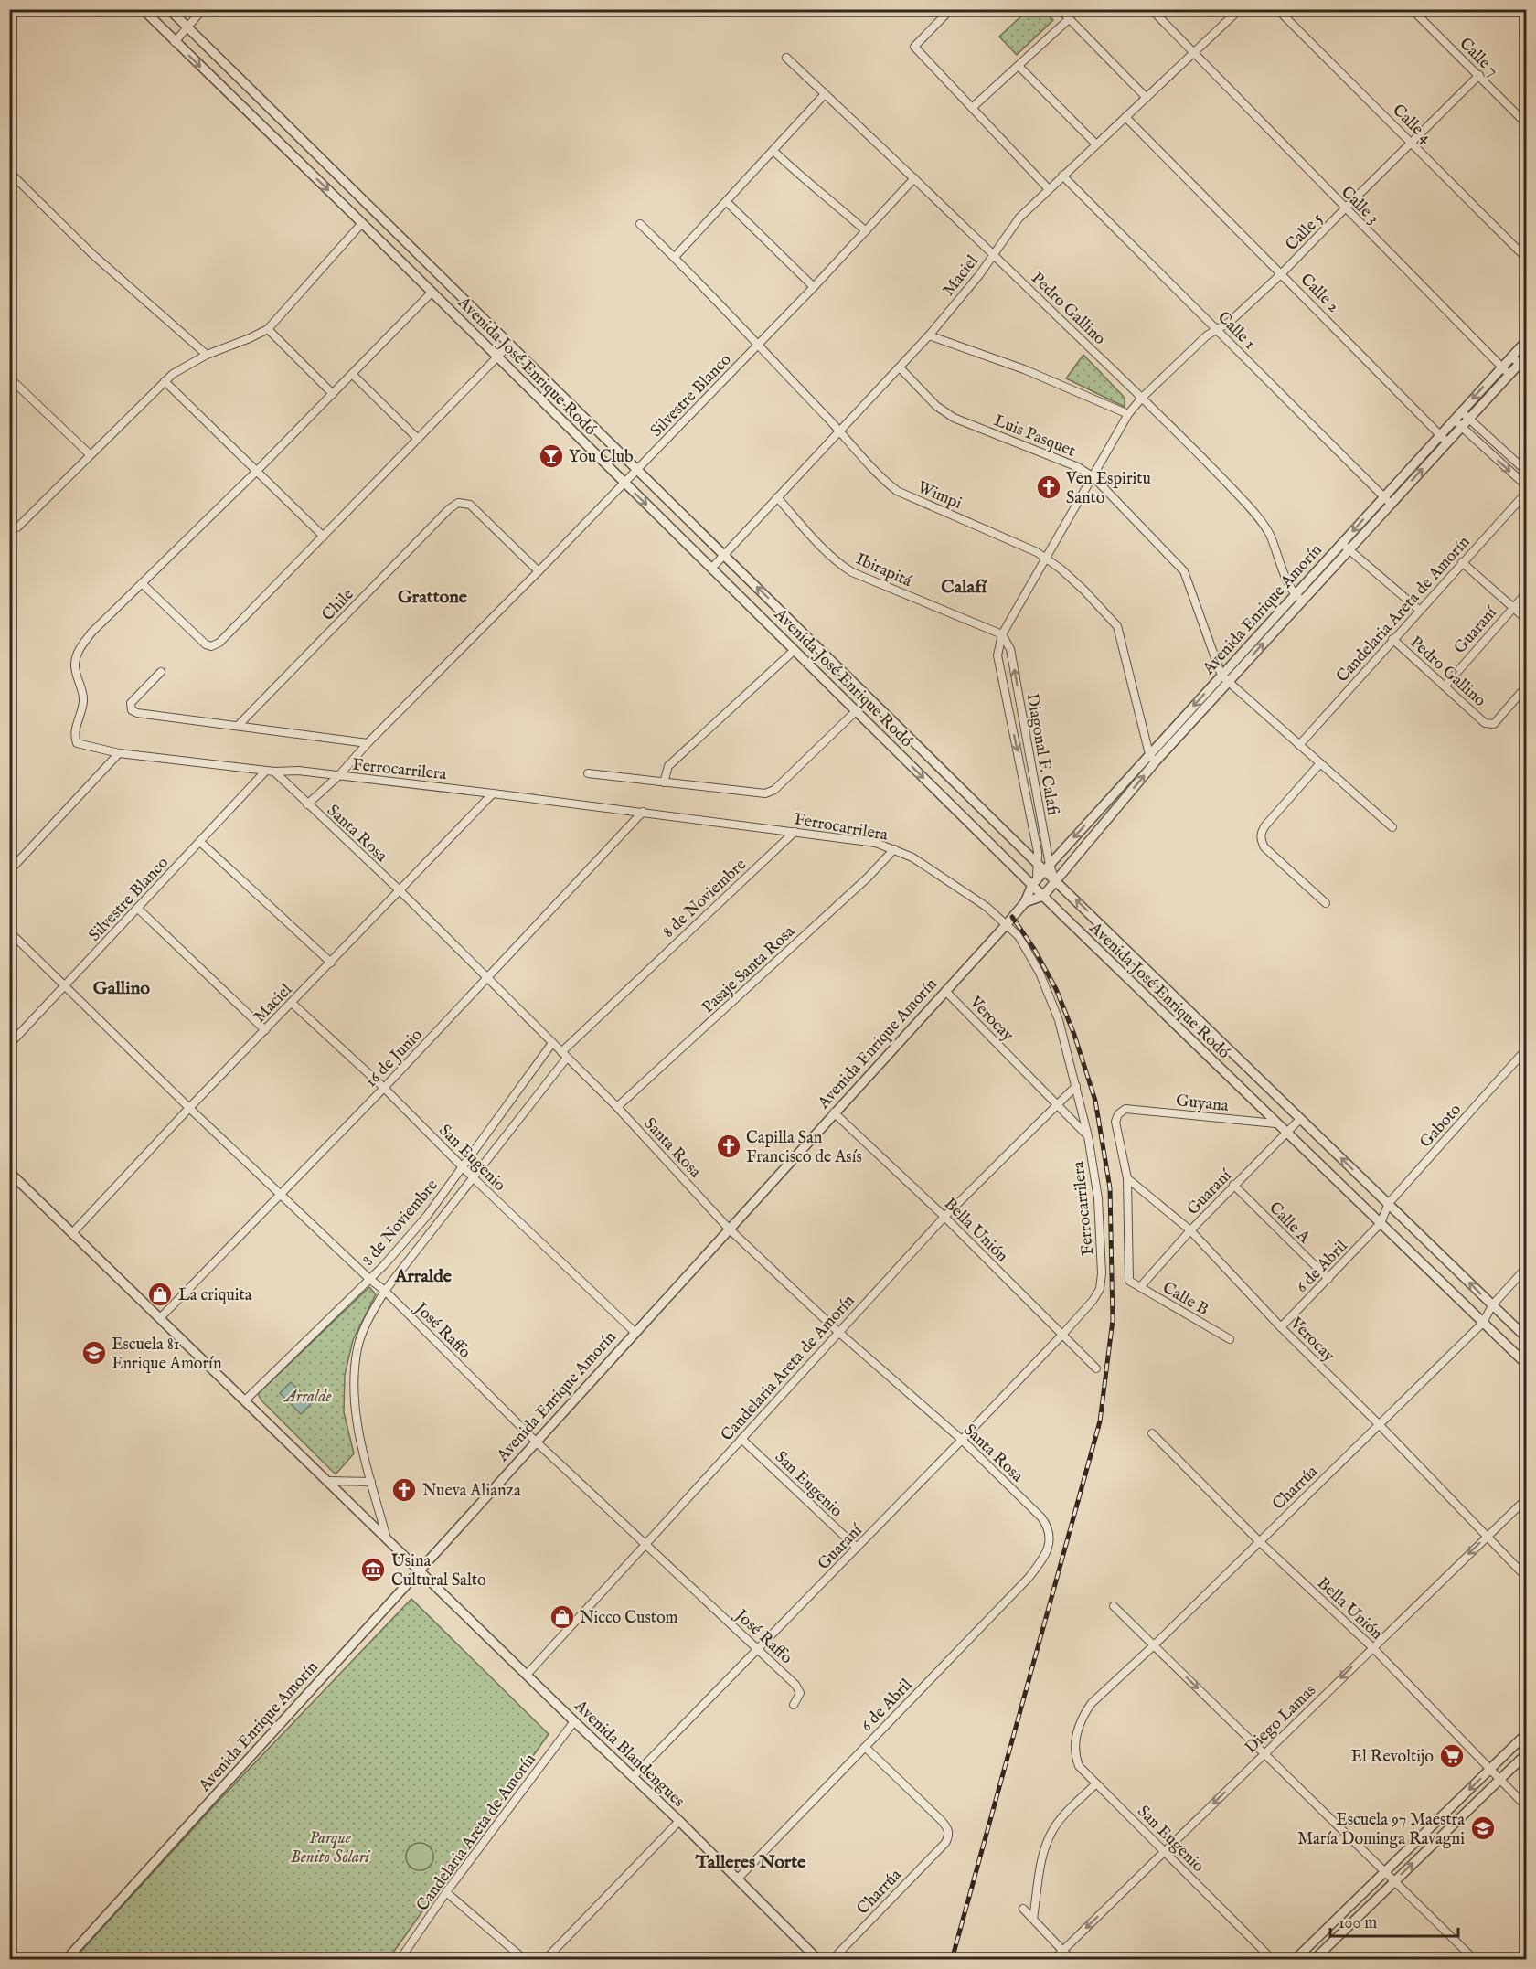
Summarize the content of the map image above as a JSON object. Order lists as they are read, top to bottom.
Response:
{
  "streets": {
    "street": [
      "Calle 7",
      "Calle 4",
      "Calle 3",
      "Calle 5",
      "Maciel",
      "Calle 2",
      "Pedro Gallino",
      "Calle 1",
      "Avenida José Enrique Rodó",
      "Silvestre Blanco",
      "Luis Pasquet",
      "Wimpi",
      "Ibirapitá",
      "Chile",
      "Avenida Enrique Amorín",
      "Candelaria Areta de Amorín",
      "Guaraní",
      "Diagonal F. Calafi",
      "Ferrocarrilera",
      "Santa Rosa",
      "8 de Noviembre",
      "Pasaje Santa Rosa",
      "Verocay",
      "16 de Junio",
      "Guyana",
      "Gaboto",
      "San Eugenio",
      "Calle A",
      "Bella Unión",
      "6 de Abril",
      "Calle B",
      "José Raffo",
      "Charrúa",
      "Diego Lamas",
      "Avenida Blandengues"
    ]
  },
  "crossings": [
    ["Calle 7", "Calle 5"],
    ["Calle 4", "Calle 5"],
    ["Calle 3", "Calle 5"],
    ["Calle 3", "Maciel"],
    ["Calle 3", "Avenida Enrique Amorín"],
    ["Calle 5", "Calle 2"],
    ["Calle 5", "Pedro Gallino"],
    ["Calle 5", "Calle 1"],
    ["Calle 5", "Diagonal F. Calafi"],
    ["Maciel", "Calle 2"],
    ["Maciel", "Pedro Gallino"],
    ["Maciel", "Calle 1"],
    ["Maciel", "Avenida José Enrique Rodó"],
    ["Maciel", "Luis Pasquet"],
    ["Maciel", "Wimpi"],
    ["Maciel", "Ibirapitá"],
    ["Maciel", "Ferrocarrilera"],
    ["Maciel", "Santa Rosa"],
    ["Maciel", "San Eugenio"],
    ["Maciel", "José Raffo"],
    ["Maciel", "Avenida Blandengues"],
    ["Calle 2", "Avenida Enrique Amorín"],
    ["Pedro Gallino", "Silvestre Blanco"],
    ["Pedro Gallino", "Avenida Enrique Amorín"],
    ["Pedro Gallino", "Candelaria Areta de Amorín"],
    ["Pedro Gallino", "Guaraní"],
    ["Pedro Gallino", "Diagonal F. Calafi"],
    ["Calle 1", "Avenida Enrique Amorín"],
    ["Avenida José Enrique Rodó", "Silvestre Blanco"],
    ["Avenida José Enrique Rodó", "Avenida Enrique Amorín"],
    ["Avenida José Enrique Rodó", "Guaraní"],
    ["Avenida José Enrique Rodó", "Diagonal F. Calafi"],
    ["Avenida José Enrique Rodó", "Guyana"],
    ["Avenida José Enrique Rodó", "Gaboto"],
    ["Avenida José Enrique Rodó", "6 de Abril"],
    ["Avenida José Enrique Rodó", "Charrúa"],
    ["Silvestre Blanco", "Wimpi"],
    ["Silvestre Blanco", "Chile"],
    ["Silvestre Blanco", "Ferrocarrilera"],
    ["Silvestre Blanco", "Santa Rosa"],
    ["Silvestre Blanco", "José Raffo"],
    ["Luis Pasquet", "Avenida Enrique Amorín"],
    ["Luis Pasquet", "Candelaria Areta de Amorín"],
    ["Luis Pasquet", "Diagonal F. Calafi"],
    ["Wimpi", "Avenida Enrique Amorín"],
    ["Wimpi", "Diagonal F. Calafi"],
    ["Ibirapitá", "Diagonal F. Calafi"],
    ["Avenida Enrique Amorín", "Diagonal F. Calafi"],
    ["Avenida Enrique Amorín", "Ferrocarrilera"],
    ["Avenida Enrique Amorín", "Santa Rosa"],
    ["Avenida Enrique Amorín", "Verocay"],
    ["Avenida Enrique Amorín", "San Eugenio"],
    ["Avenida Enrique Amorín", "Bella Unión"],
    ["Avenida Enrique Amorín", "José Raffo"],
    ["Avenida Enrique Amorín", "Avenida Blandengues"],
    ["Candelaria Areta de Amorín", "Ferrocarrilera"],
    ["Candelaria Areta de Amorín", "Santa Rosa"],
    ["Candelaria Areta de Amorín", "Verocay"],
    ["Candelaria Areta de Amorín", "San Eugenio"],
    ["Candelaria Areta de Amorín", "Bella Unión"],
    ["Candelaria Areta de Amorín", "José Raffo"],
    ["Candelaria Areta de Amorín", "Avenida Blandengues"],
    ["Guaraní", "Ferrocarrilera"],
    ["Guaraní", "Santa Rosa"],
    ["Guaraní", "Verocay"],
    ["Guaraní", "San Eugenio"],
    ["Guaraní", "Calle A"],
    ["Guaraní", "Bella Unión"],
    ["Guaraní", "Calle B"],
    ["Guaraní", "José Raffo"],
    ["Guaraní", "Avenida Blandengues"],
    ["Ferrocarrilera", "Santa Rosa"],
    ["Ferrocarrilera", "8 de Noviembre"],
    ["Ferrocarrilera", "Pasaje Santa Rosa"],
    ["Ferrocarrilera", "Verocay"],
    ["Ferrocarrilera", "16 de Junio"],
    ["Ferrocarrilera", "Bella Unión"],
    ["Santa Rosa", "8 de Noviembre"],
    ["Santa Rosa", "Pasaje Santa Rosa"],
    ["Santa Rosa", "16 de Junio"],
    ["Santa Rosa", "6 de Abril"],
    ["8 de Noviembre", "San Eugenio"],
    ["8 de Noviembre", "José Raffo"],
    ["8 de Noviembre", "Avenida Blandengues"],
    ["Verocay", "Guyana"],
    ["Verocay", "6 de Abril"],
    ["Verocay", "Calle B"],
    ["Verocay", "Charrúa"],
    ["Verocay", "Diego Lamas"],
    ["16 de Junio", "San Eugenio"],
    ["16 de Junio", "José Raffo"],
    ["16 de Junio", "Avenida Blandengues"],
    ["Guyana", "Calle B"],
    ["Gaboto", "6 de Abril"],
    ["San Eugenio", "Charrúa"],
    ["San Eugenio", "Diego Lamas"],
    ["Calle A", "6 de Abril"],
    ["Bella Unión", "Charrúa"],
    ["Bella Unión", "Diego Lamas"],
    ["6 de Abril", "Charrúa"],
    ["6 de Abril", "Avenida Blandengues"]
  ],
  "one_way": ["Diego Lamas"],
  "districts": [
    "Calafí",
    "Grattone",
    "Gallino",
    "Arralde",
    "Talleres Norte"
  ],
  "parks": ["Arralde", "Parque Benito Solari"],
  "places": {
    "bar": ["You Club"],
    "church": ["Ven Espiritu Santo", "Capilla San Francisco de Asís", "Nueva Alianza"],
    "shop": ["La criquita", "Nicco Custom"],
    "school or university": ["Escuela 81 Enrique Amorín", "Escuela 97 Maestra María Dominga Ravagni"],
    "museum": ["Usina Cultural Salto"],
    "supermarket": ["El Revoltijo"]
  },
  "scale_bar": "100 m"
}
